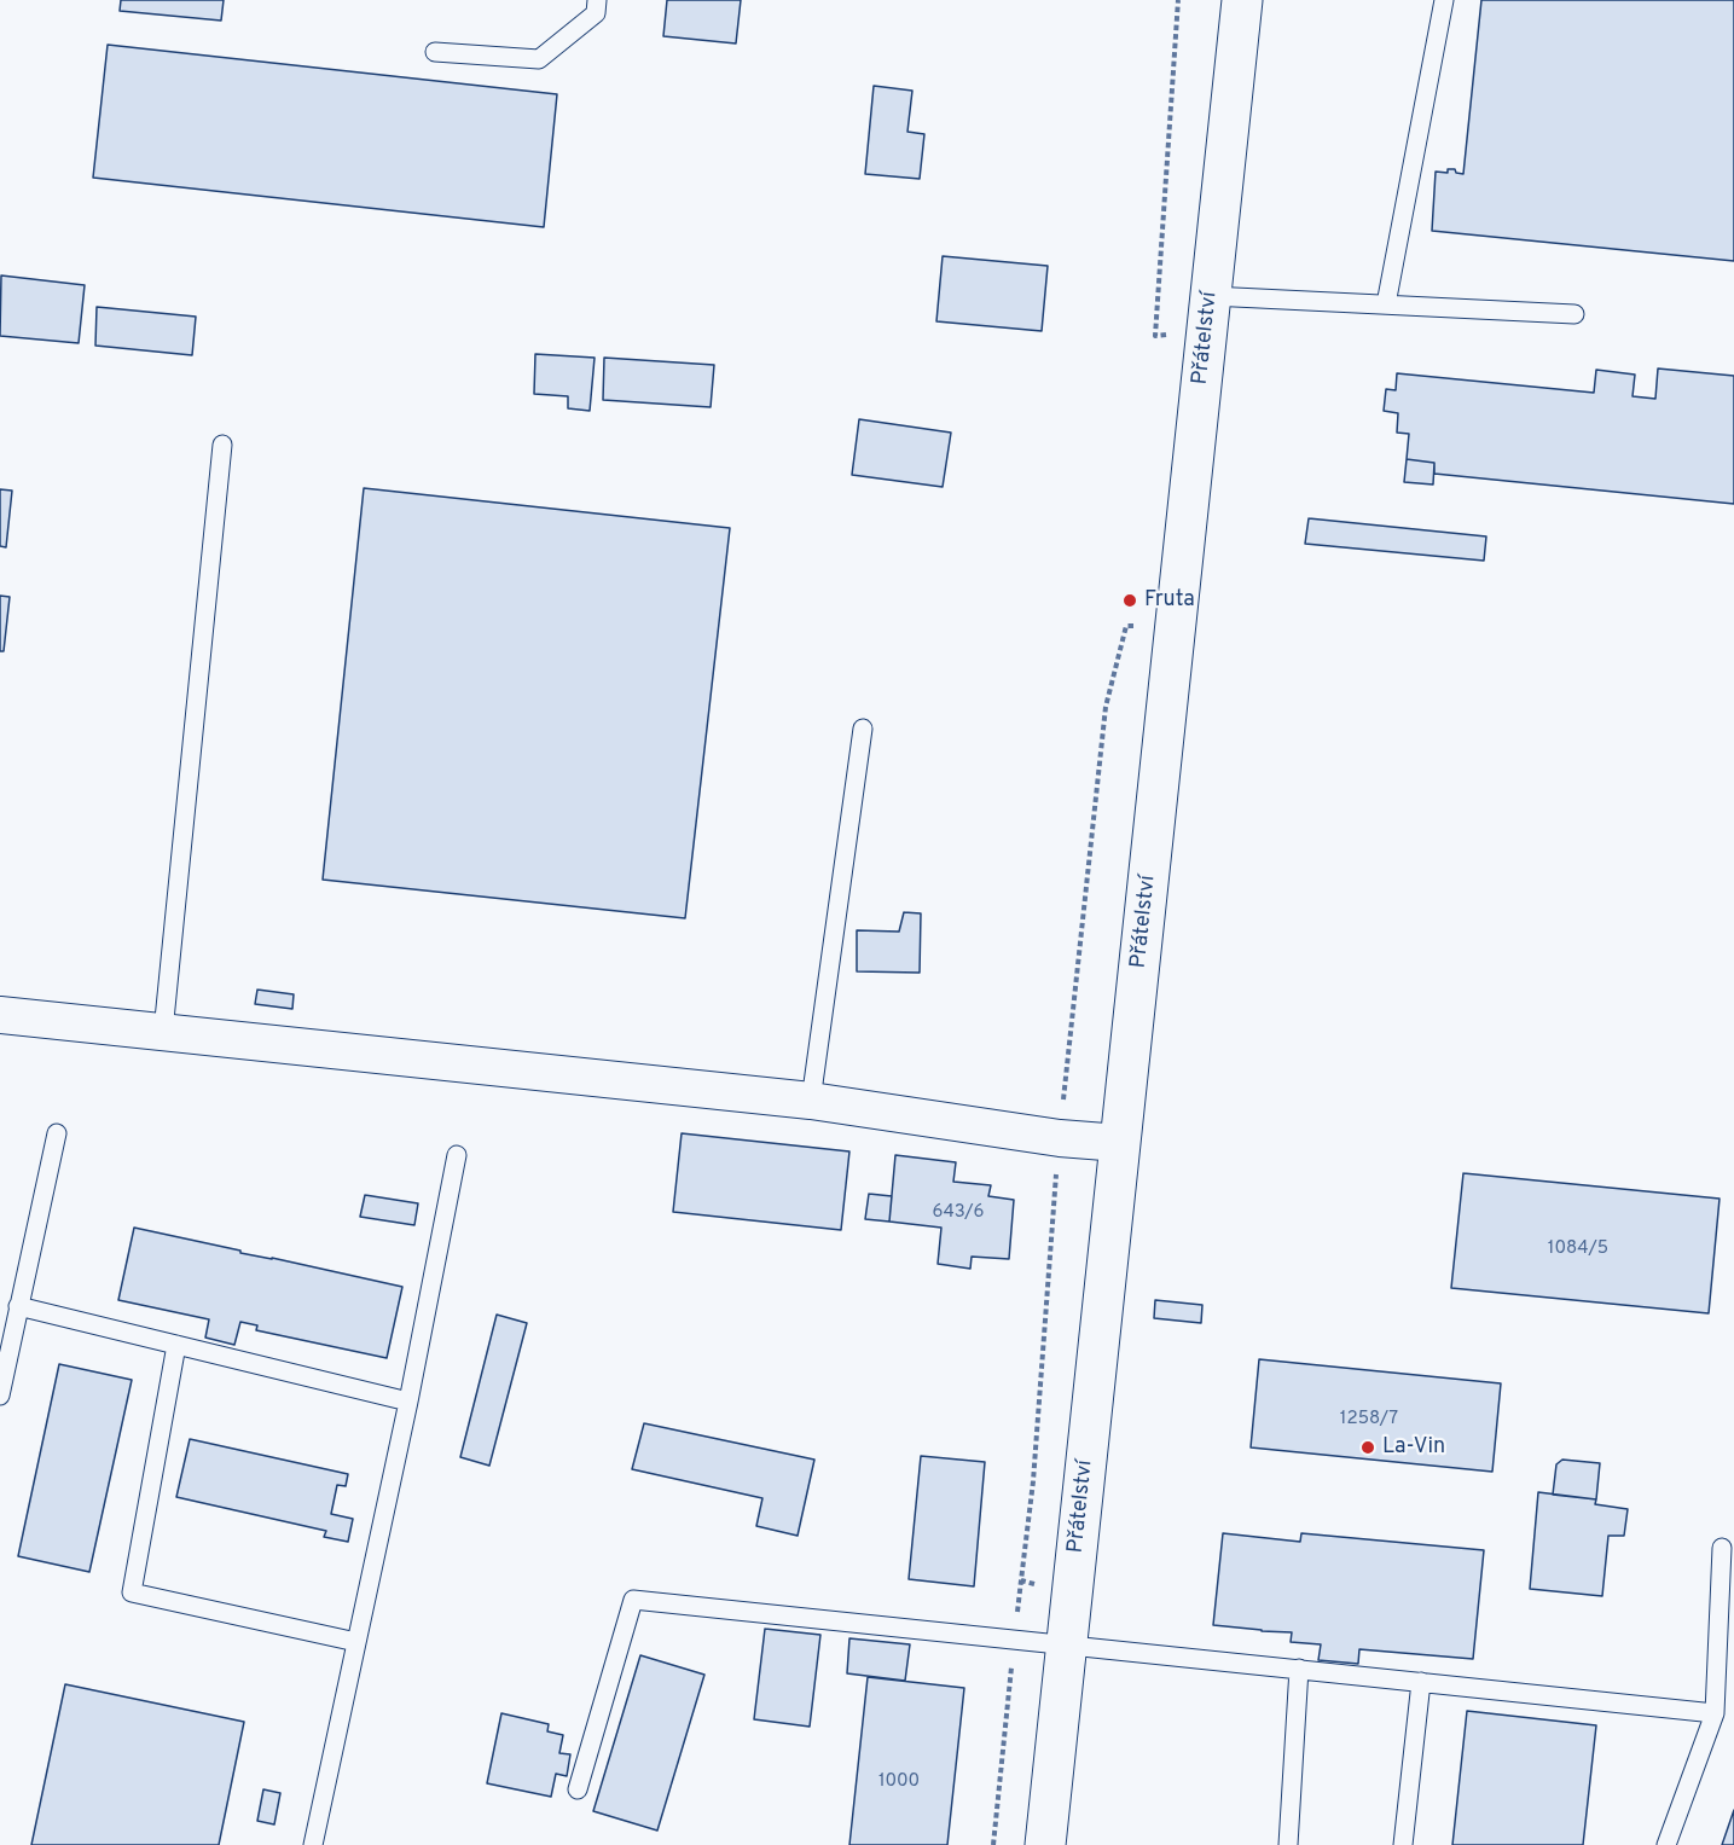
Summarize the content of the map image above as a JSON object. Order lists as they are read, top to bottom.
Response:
{
  "streets": {
    "main road": ["Přátelství"]
  },
  "places": ["Fruta", "La-Vin"],
  "house_numbers": [
    "643/6",
    "1084/5",
    "1258/7",
    "1000"
  ]
}
